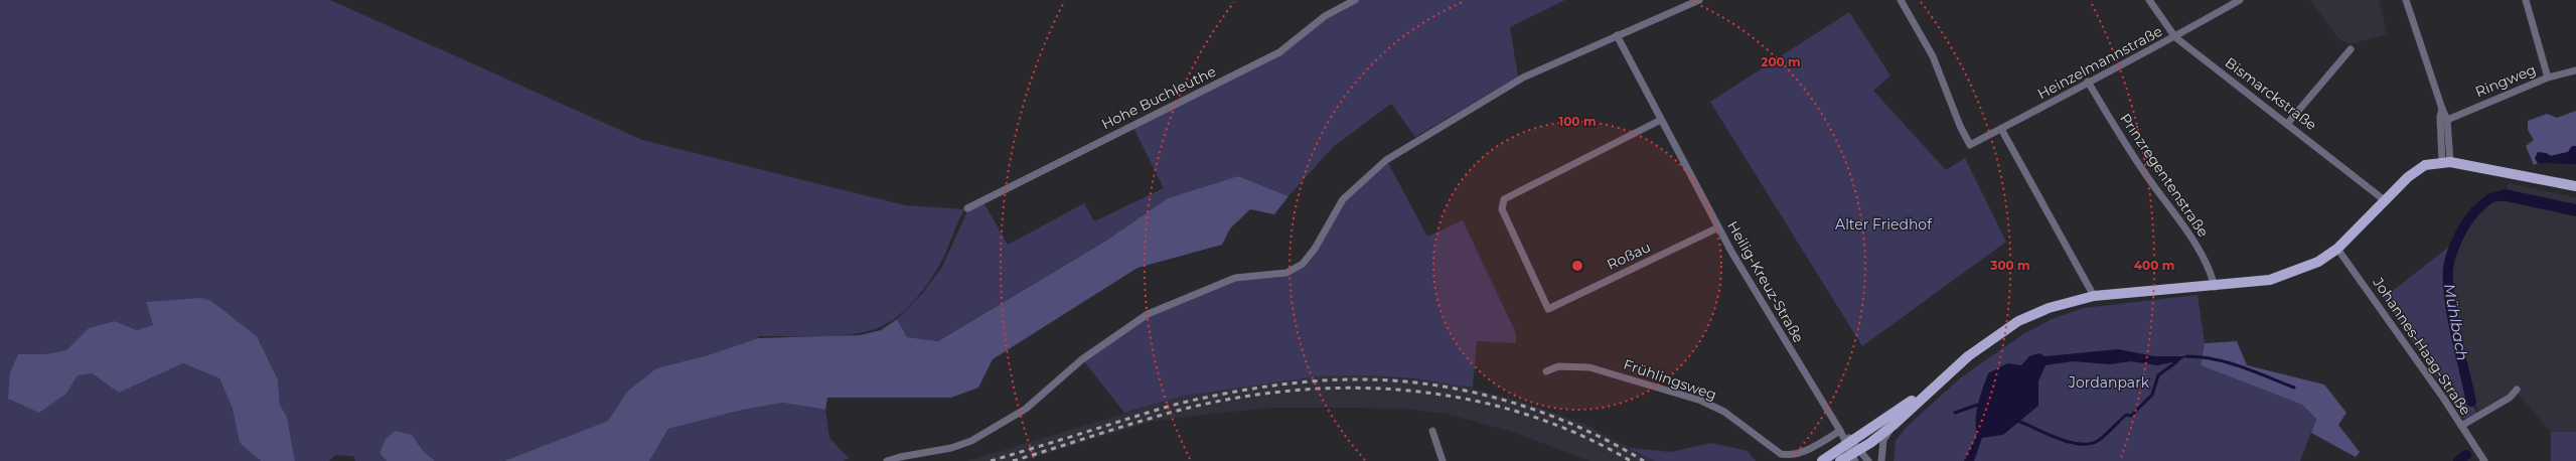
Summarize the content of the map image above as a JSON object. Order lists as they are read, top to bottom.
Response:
{
  "streets": {
    "street": [
      "Heinzelmannstraße",
      "Ringweg",
      "Bismarckstraße",
      "Hohe Buchleuthe",
      "Prinzregentenstraße",
      "Roßau",
      "Heilig-Kreuz-Straße",
      "Johannes-Haag-Straße",
      "Frühlingsweg"
    ]
  },
  "crossings": [
    ["Heinzelmannstraße", "Bismarckstraße"],
    ["Heinzelmannstraße", "Prinzregentenstraße"],
    ["Roßau", "Heilig-Kreuz-Straße"],
    ["Heilig-Kreuz-Straße", "Frühlingsweg"]
  ],
  "water": ["Mühlbach"],
  "parks": ["Alter Friedhof", "Jordanpark"],
  "rings": [
    "200 m",
    "100 m",
    "300 m",
    "400 m"
  ]
}
